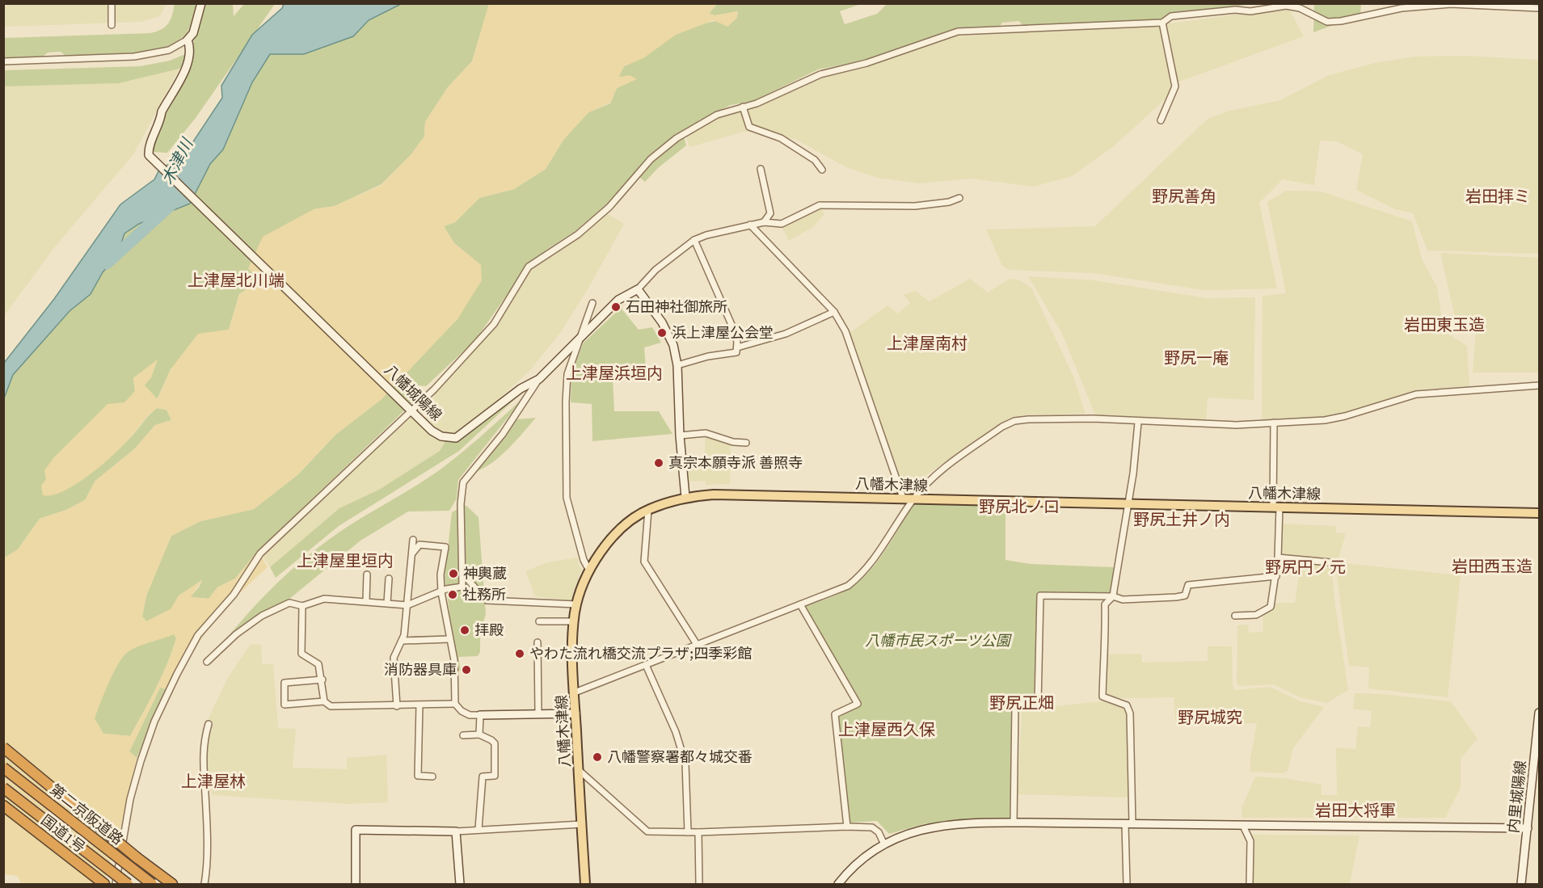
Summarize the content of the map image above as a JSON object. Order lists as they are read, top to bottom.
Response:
{
  "streets": {
    "highway": ["第二京阪道路", "国道1号"],
    "main road": ["八幡城陽線", "八幡木津線", "内里城陽線"]
  },
  "districts": [
    "野尻善角",
    "岩田拝ミ",
    "上津屋北川端",
    "岩田東玉造",
    "上津屋南村",
    "野尻一庵",
    "上津屋浜垣内",
    "野尻北ノ口",
    "野尻土井ノ内",
    "上津屋里垣内",
    "岩田西玉造",
    "野尻円ノ元",
    "野尻正畑",
    "野尻城究",
    "上津屋西久保",
    "上津屋林",
    "岩田大将軍"
  ],
  "water": ["木津川"],
  "parks": ["八幡市民スポーツ公園"],
  "places": [
    "石田神社御旅所",
    "浜上津屋公会堂",
    "真宗本願寺派 善照寺",
    "神輿蔵",
    "社務所",
    "拝殿",
    "やわた流れ橋交流プラザ;四季彩館",
    "消防器具庫",
    "八幡警察署都々城交番"
  ]
}
